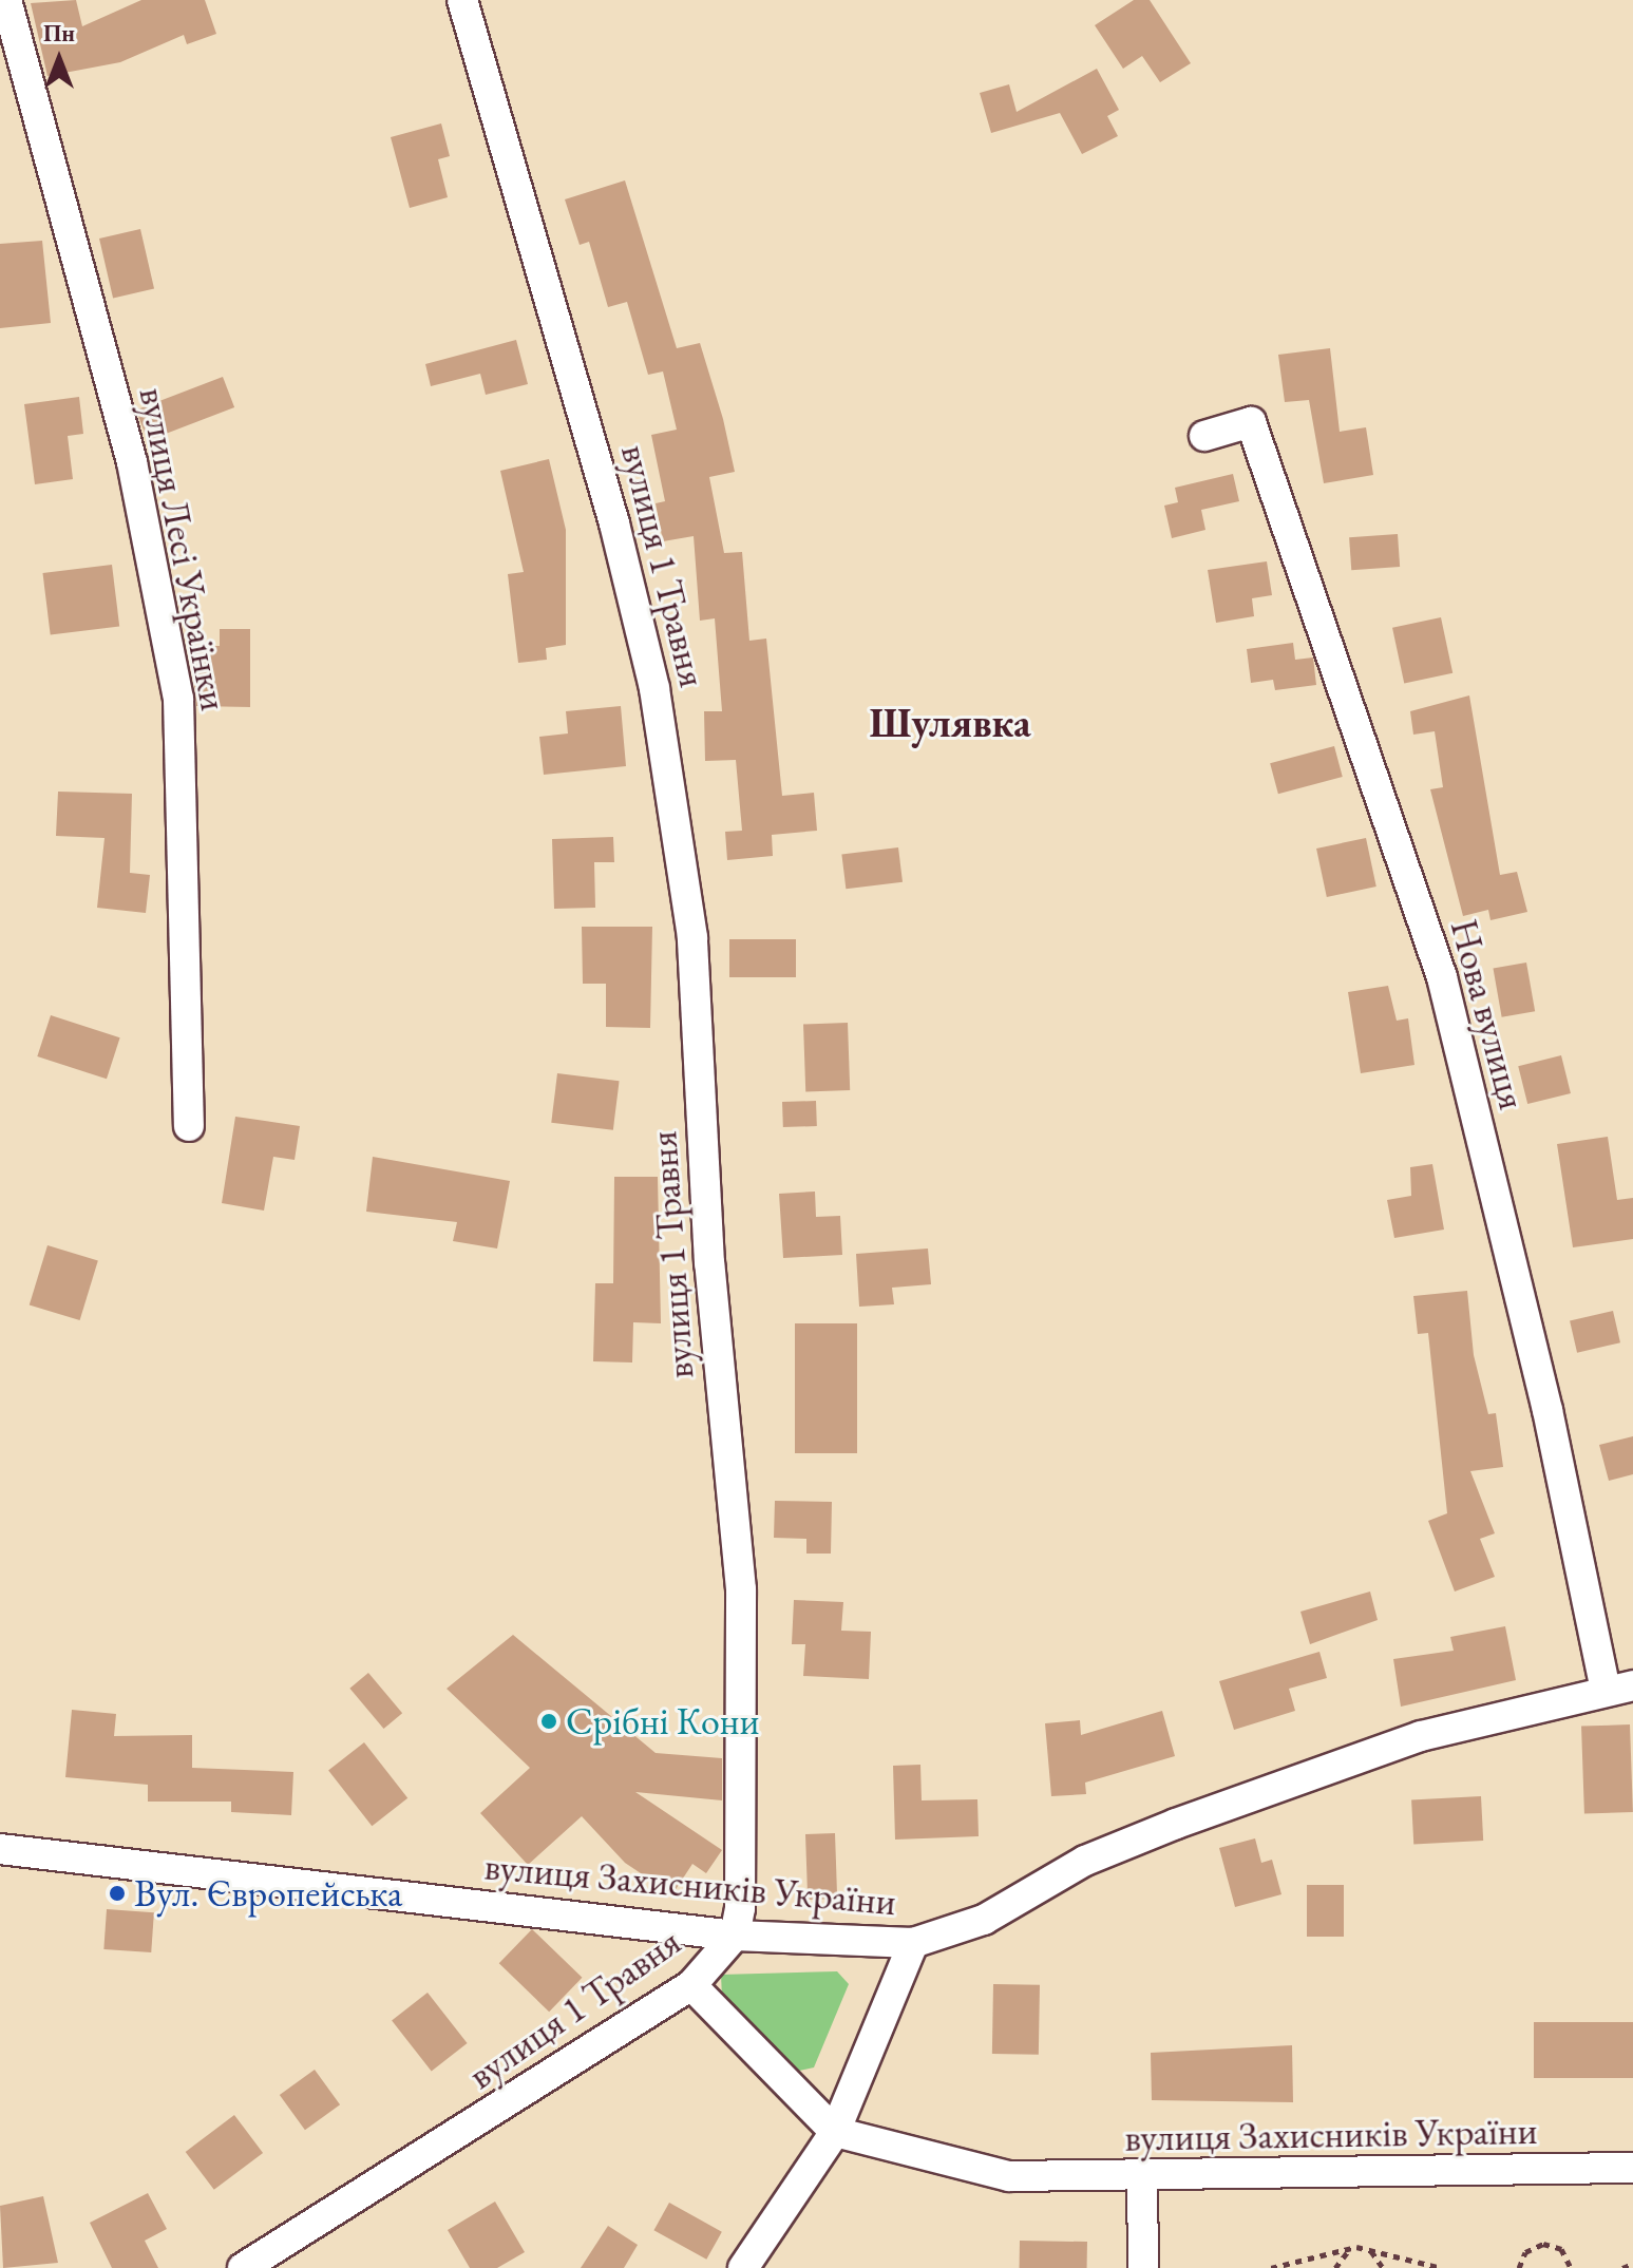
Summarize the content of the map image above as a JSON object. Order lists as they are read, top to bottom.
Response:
{
  "streets": {
    "street": [
      "вулиця Лесі Українки",
      "вулиця 1 Травня",
      "Нова вулиця",
      "вулиця Захисників України"
    ]
  },
  "crossings": [
    ["вулиця 1 Травня", "вулиця Захисників України"],
    ["Нова вулиця", "вулиця Захисників України"]
  ],
  "districts": ["Шулявка"],
  "places": ["Срібні Кони", "Вул. Європейська"],
  "north": "top"
}
